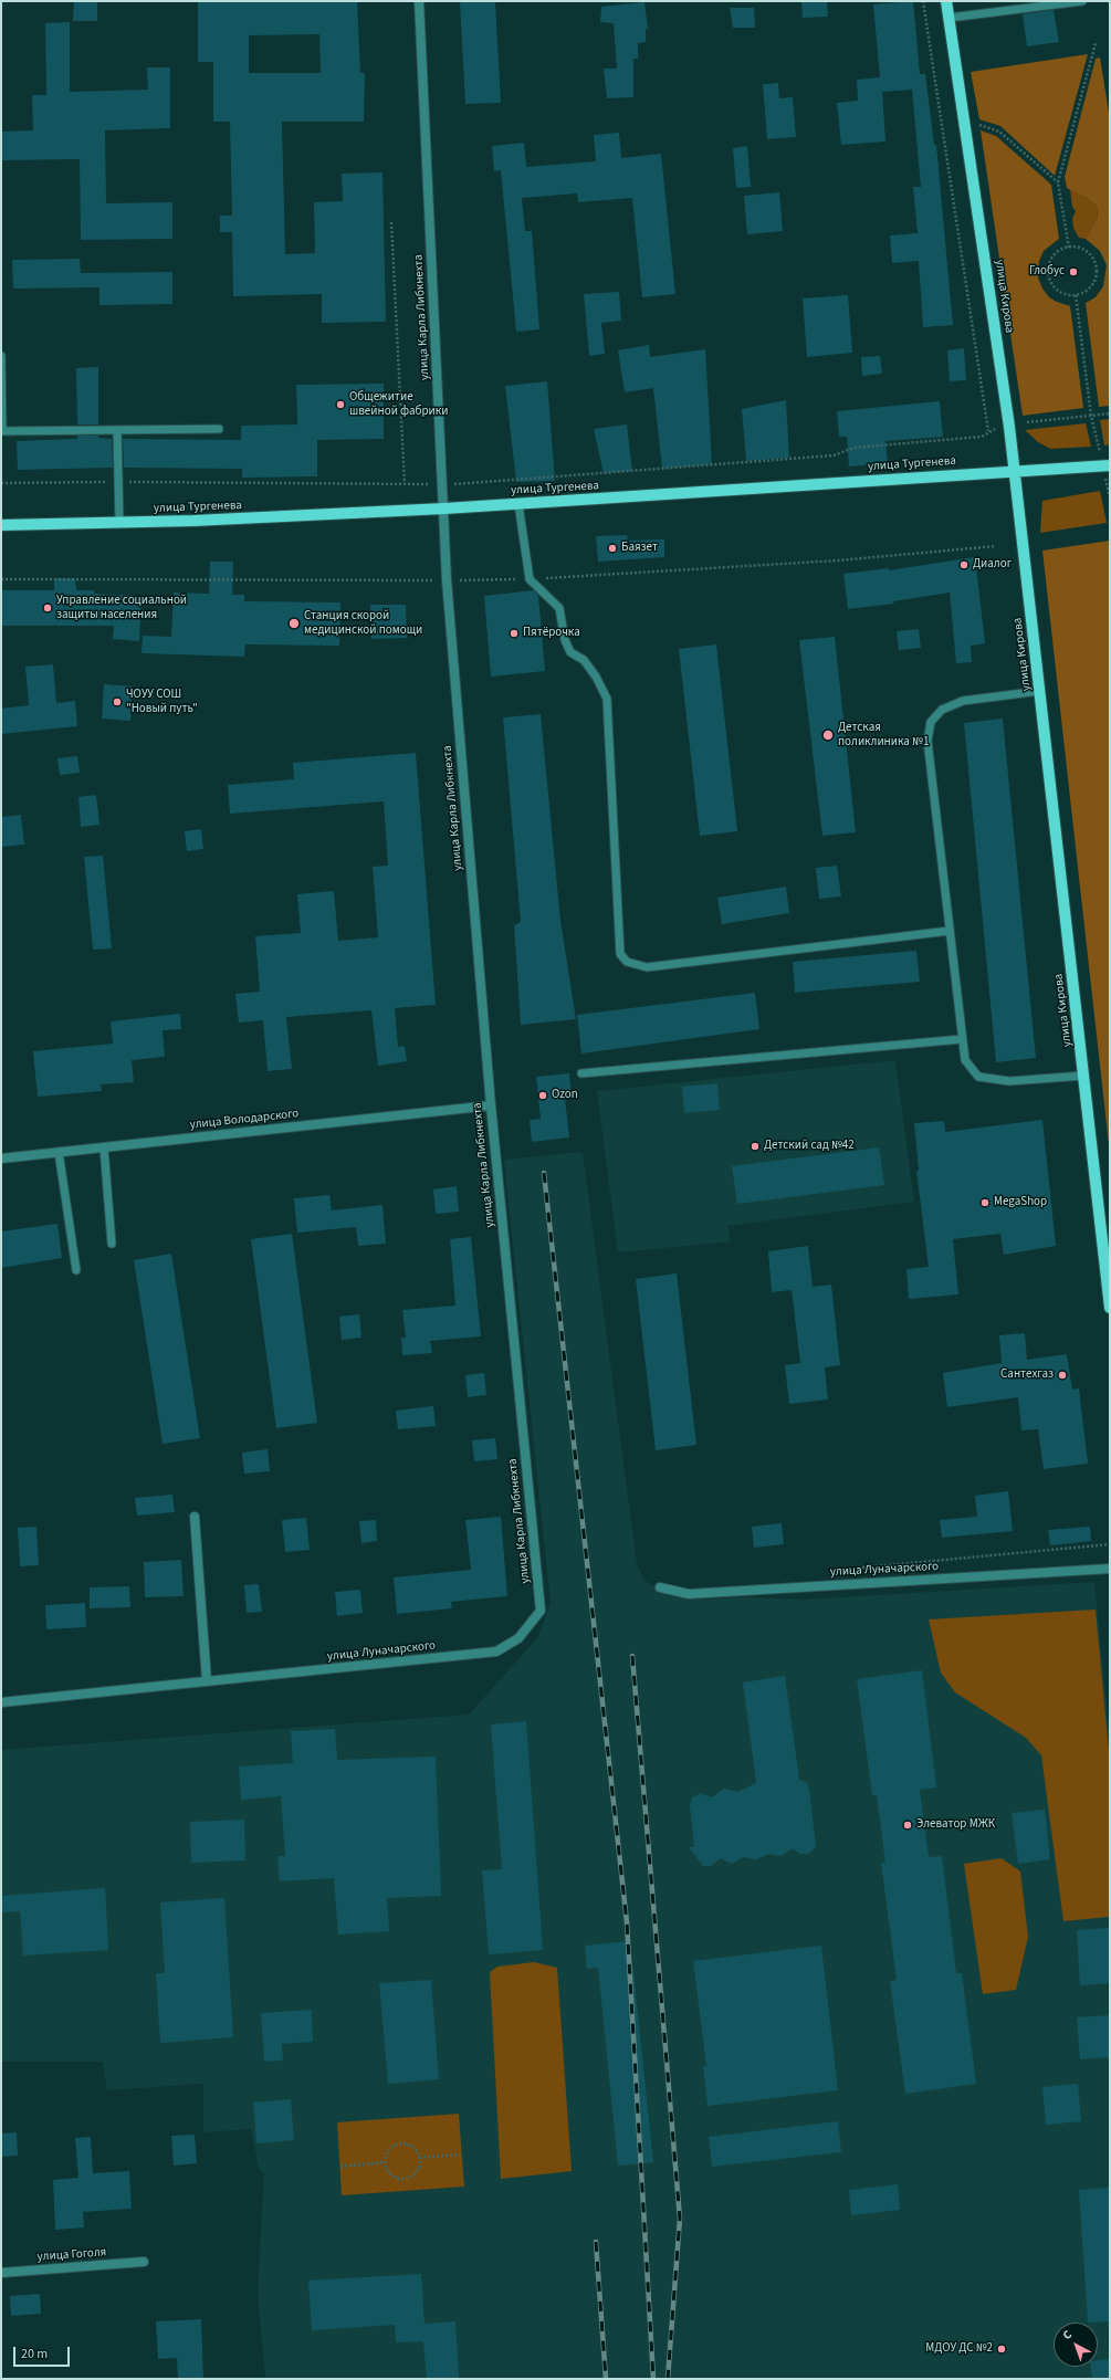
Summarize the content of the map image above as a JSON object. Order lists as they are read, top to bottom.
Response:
{
  "streets": {
    "main road": ["улица Кирова", "улица Тургенева"],
    "street": [
      "улица Карла Либкнехта",
      "улица Володарского",
      "улица Луначарского",
      "улица Гоголя"
    ]
  },
  "crossings": [
    ["улица Кирова", "улица Тургенева"],
    ["улица Карла Либкнехта", "улица Тургенева"],
    ["улица Карла Либкнехта", "улица Володарского"],
    ["улица Карла Либкнехта", "улица Луначарского"]
  ],
  "places": [
    "Глобус",
    "Общежитие швейной фабрики",
    "Баязет",
    "Диалог",
    "Управление социальной защиты населения",
    "Станция скорой медицинской помощи",
    "Пятёрочка",
    "ЧОУУ СОШ \"Новый путь\"",
    "Детская поликлиника №1",
    "Ozon",
    "Детский сад №42",
    "MegaShop",
    "Сантехгаз",
    "Элеватор МЖК",
    "МДОУ ДС №2"
  ],
  "scale_bar": "20 m",
  "north": "top left"
}
